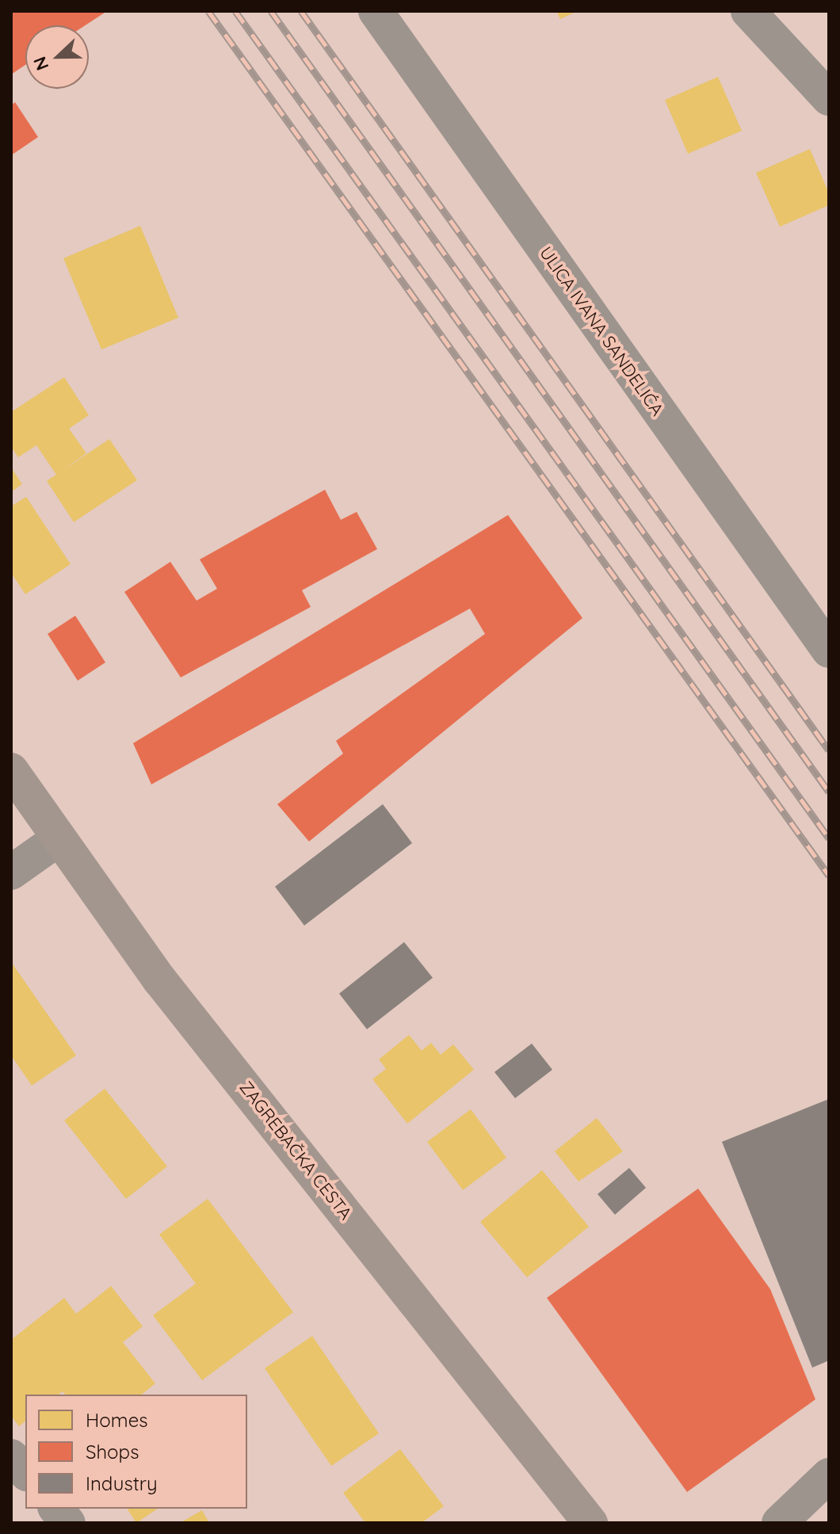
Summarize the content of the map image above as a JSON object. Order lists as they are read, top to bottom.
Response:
{
  "streets": {
    "main road": ["ZAGREBAČKA CESTA"],
    "street": ["ULICA IVANA SANDELIĆA"]
  },
  "legend": ["Homes", "Shops", "Industry"],
  "north": "left"
}
